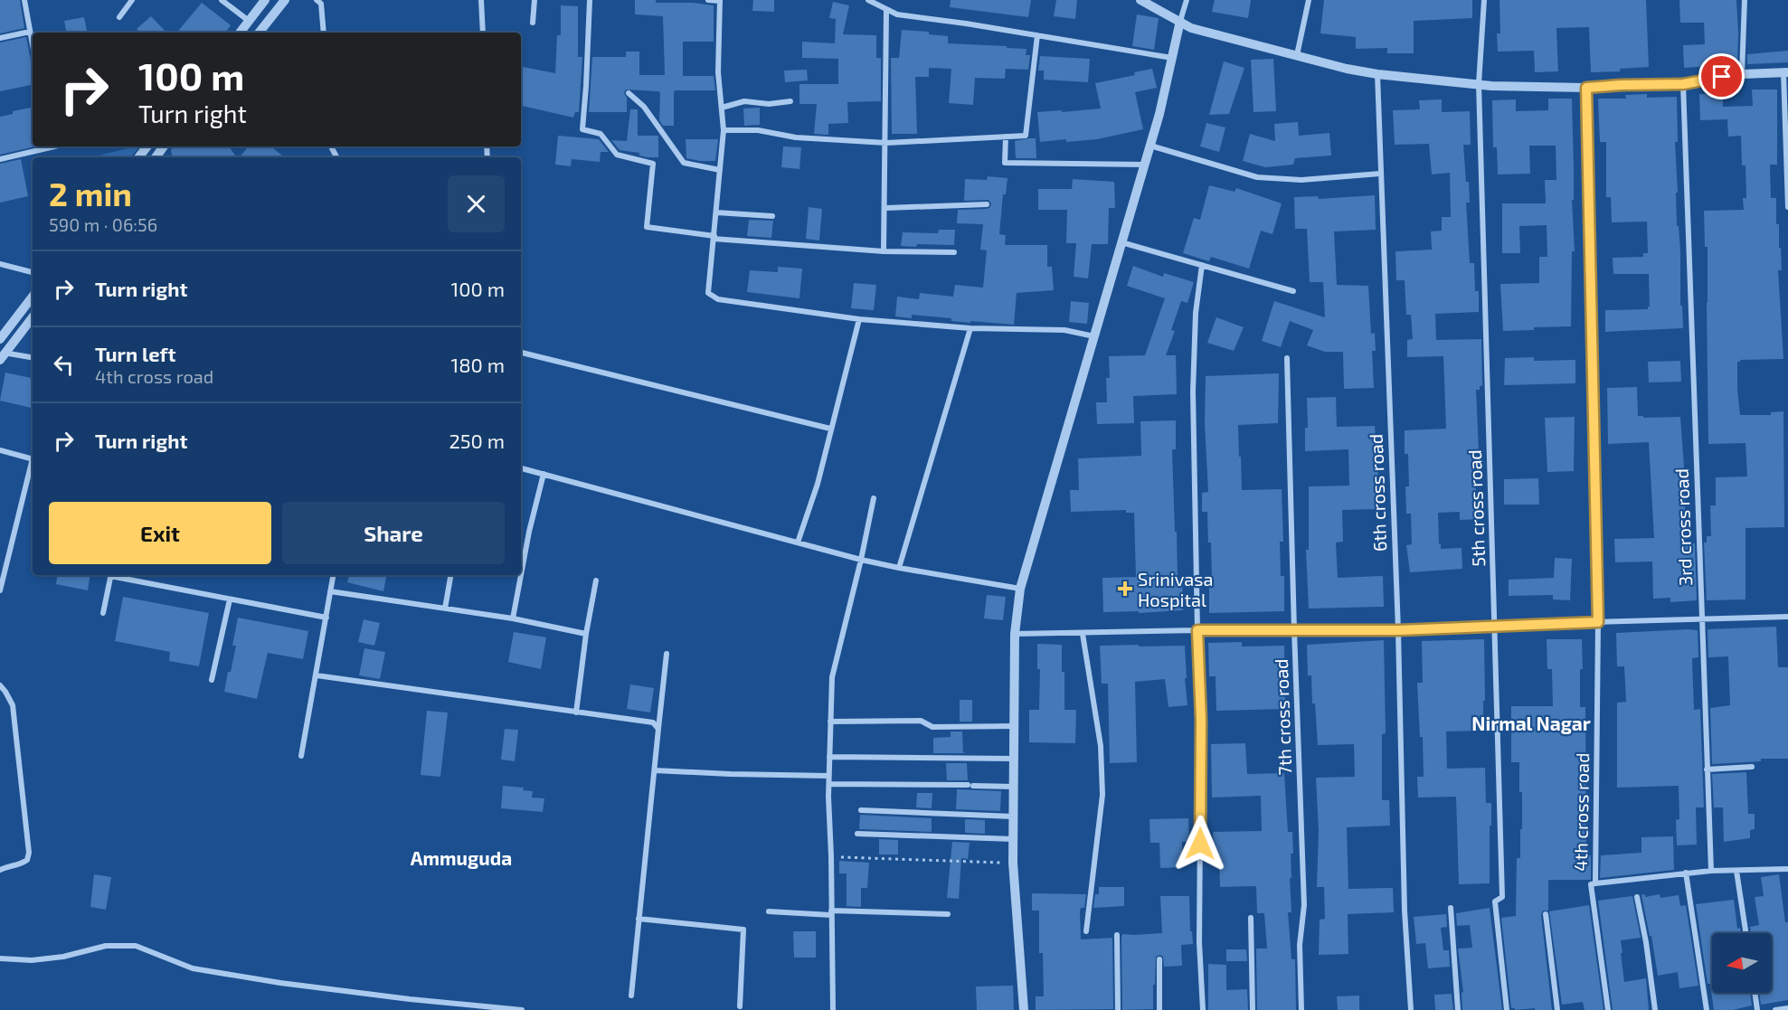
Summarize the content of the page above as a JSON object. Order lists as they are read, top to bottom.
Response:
{
  "streets": {
    "street": [
      "6th cross road",
      "5th cross road",
      "3rd cross road",
      "7th cross road",
      "4th cross road"
    ]
  },
  "districts": ["Nirmal Nagar", "Ammuguda"],
  "places": {
    "health": ["Srinivasa Hospital"]
  },
  "north": "left",
  "page": {
    "turn": ["100 m", "Turn right"],
    "heading": ["2 min", "590 m · 06:56"],
    "list": [
      {
        "name": "Turn right",
        "value": "100 m"
      },
      {
        "name": "Turn left",
        "note": "4th cross road",
        "value": "180 m"
      },
      {
        "name": "Turn right",
        "value": "250 m"
      }
    ],
    "buttons": ["Exit", "Share"]
  }
}
